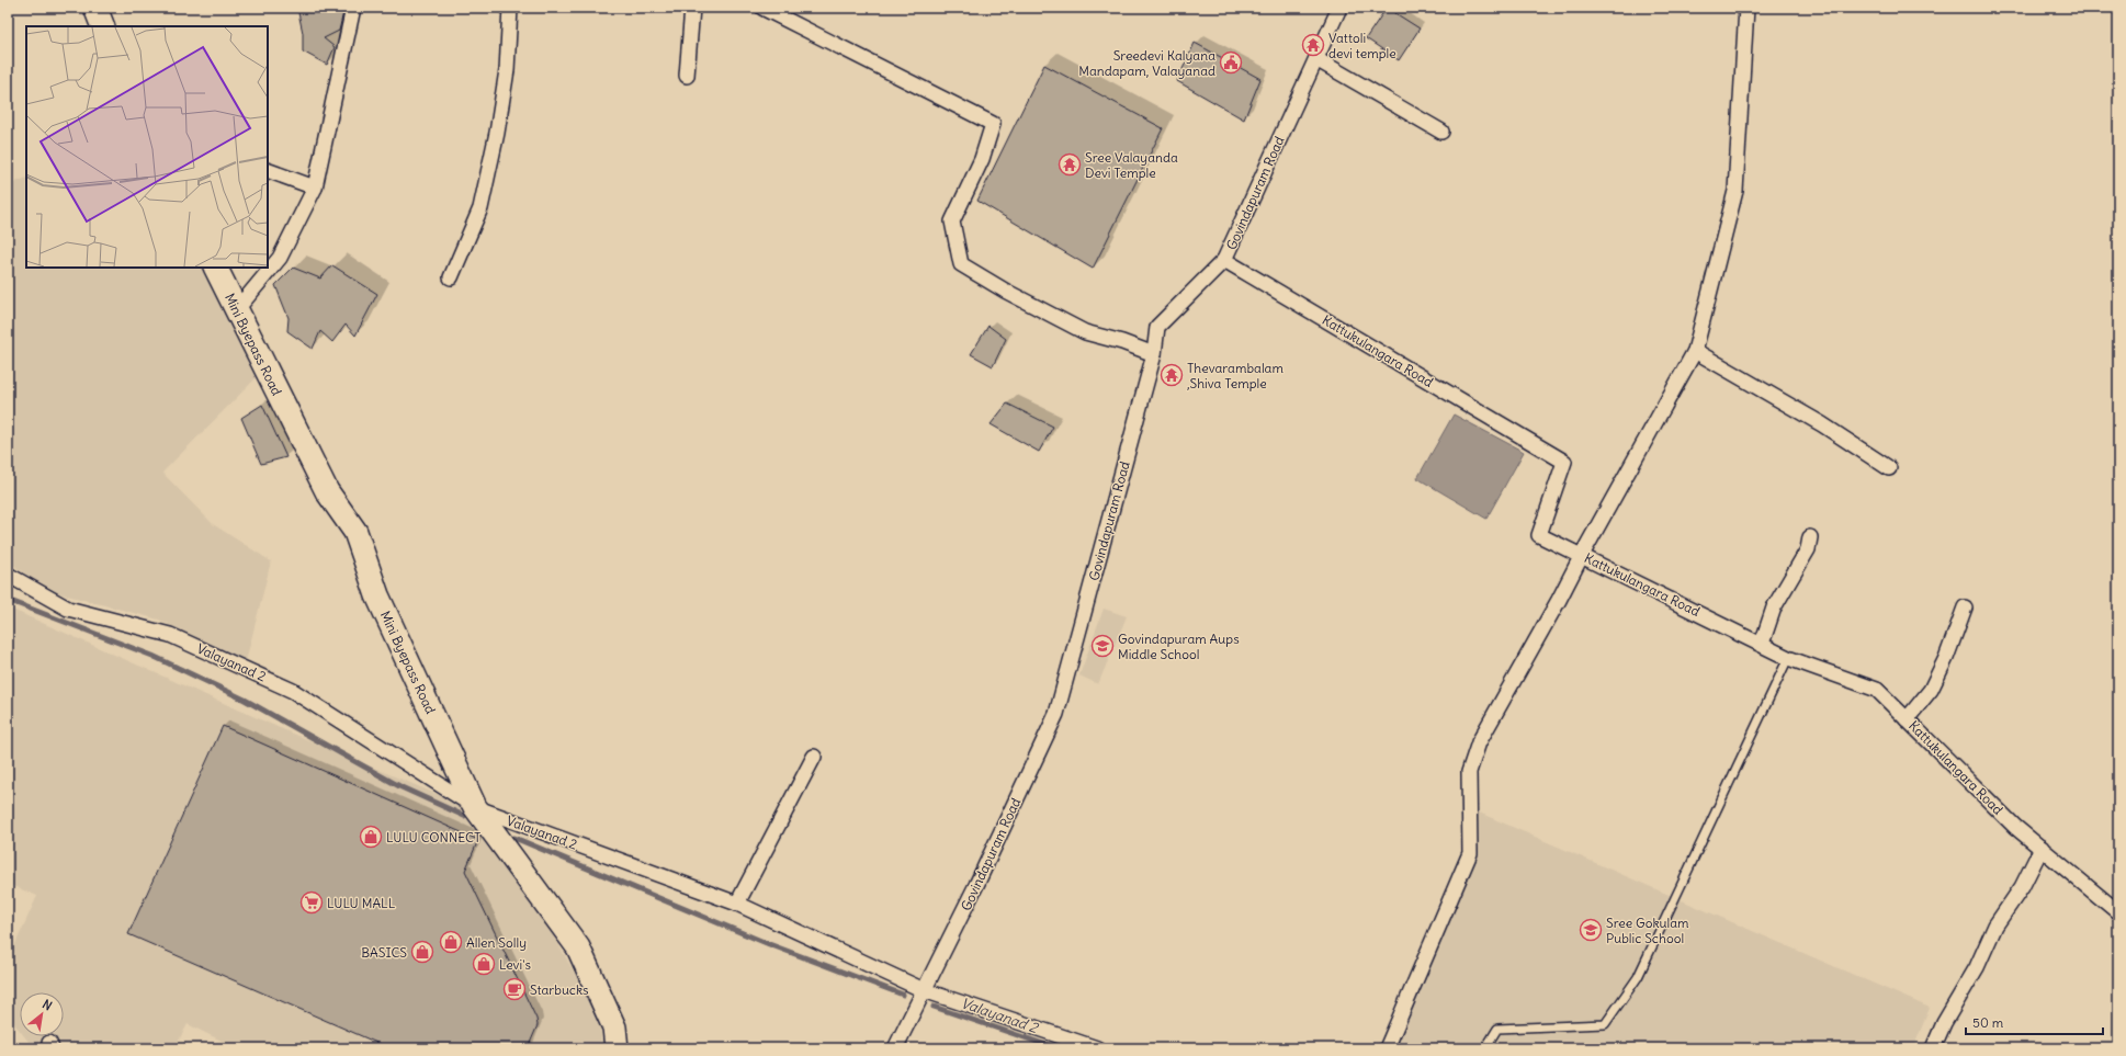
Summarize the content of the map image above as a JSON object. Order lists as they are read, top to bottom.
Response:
{
  "streets": {
    "main road": ["Mini Byepass Road"],
    "street": ["Govindapuram Road", "Kattukulangara Road", "Valayanad 2"]
  },
  "crossings": [
    ["Govindapuram Road", "Kattukulangara Road"],
    ["Govindapuram Road", "Valayanad 2"],
    ["Mini Byepass Road", "Valayanad 2"]
  ],
  "water": ["Valayanad 2"],
  "places": {
    "temple": ["Vattoli devi temple", "Sree Valayanda Devi Temple", "Thevarambalam ,Shiva Temple"],
    "public building": ["Sreedevi Kalyana Mandapam, Valayanad"],
    "school or university": ["Govindapuram Aups Middle School", "Sree Gokulam Public School"],
    "shop": [
      "LULU CONNECT",
      "Allen Solly",
      "BASICS",
      "Levi's"
    ],
    "supermarket": ["LULU MALL"],
    "cafe": ["Starbucks"]
  },
  "scale_bar": "50 m",
  "north": "top right"
}
